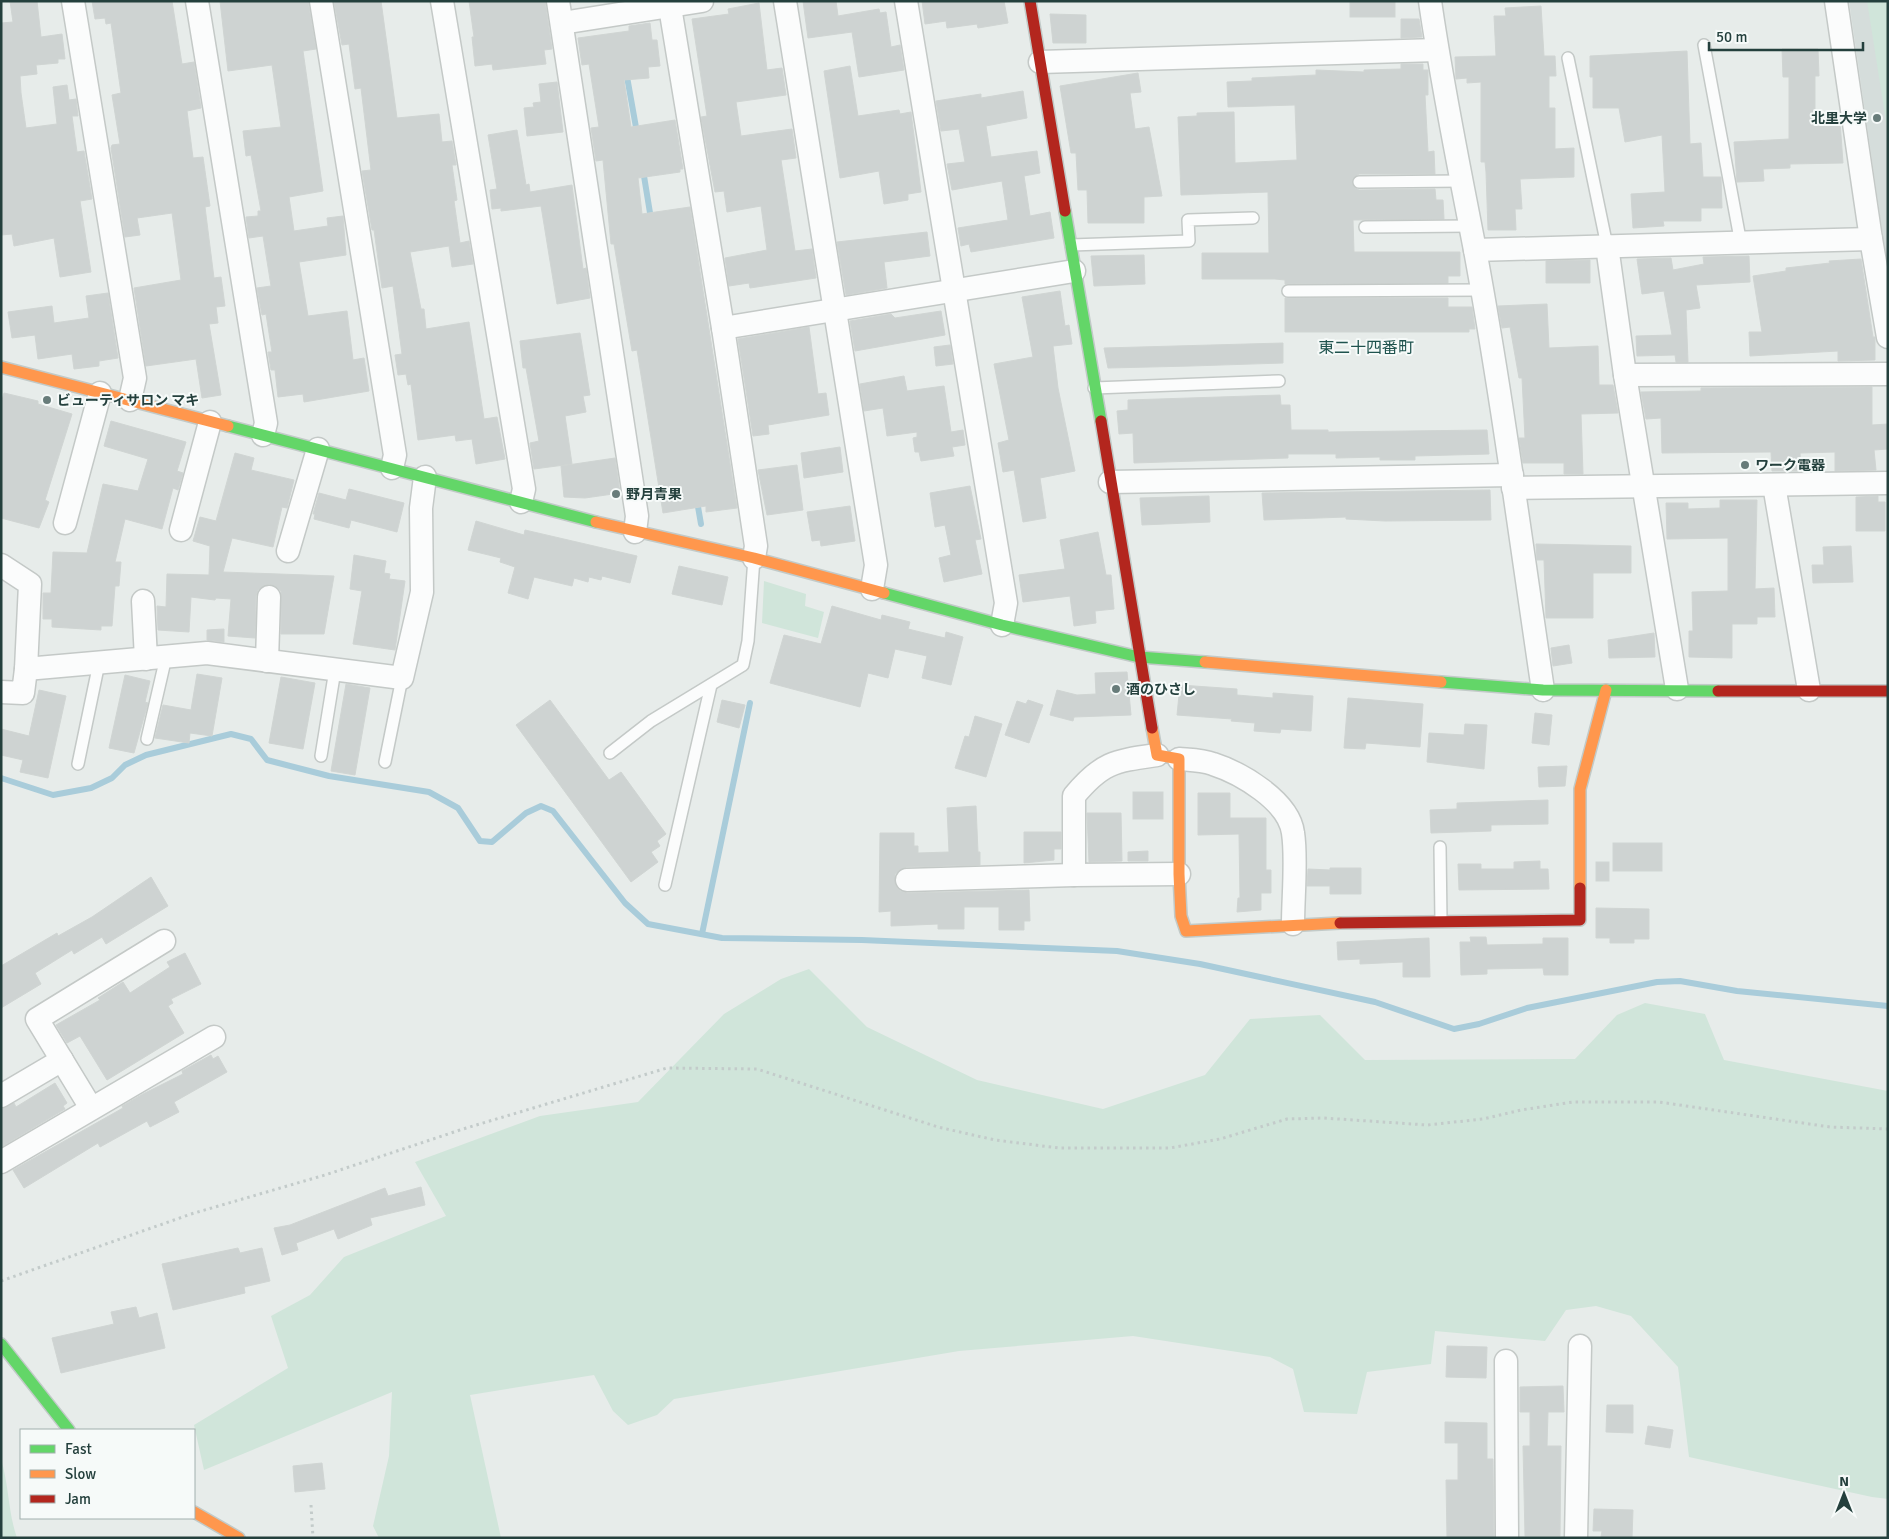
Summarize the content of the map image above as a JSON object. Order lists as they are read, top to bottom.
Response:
{
  "districts": ["東二十四番町"],
  "places": [
    "北里大学",
    "ビューティサロン マキ",
    "ワーク電器",
    "野月青果",
    "酒のひさし"
  ],
  "legend": ["Fast", "Slow", "Jam"],
  "scale_bar": "50 m",
  "north": "top"
}
